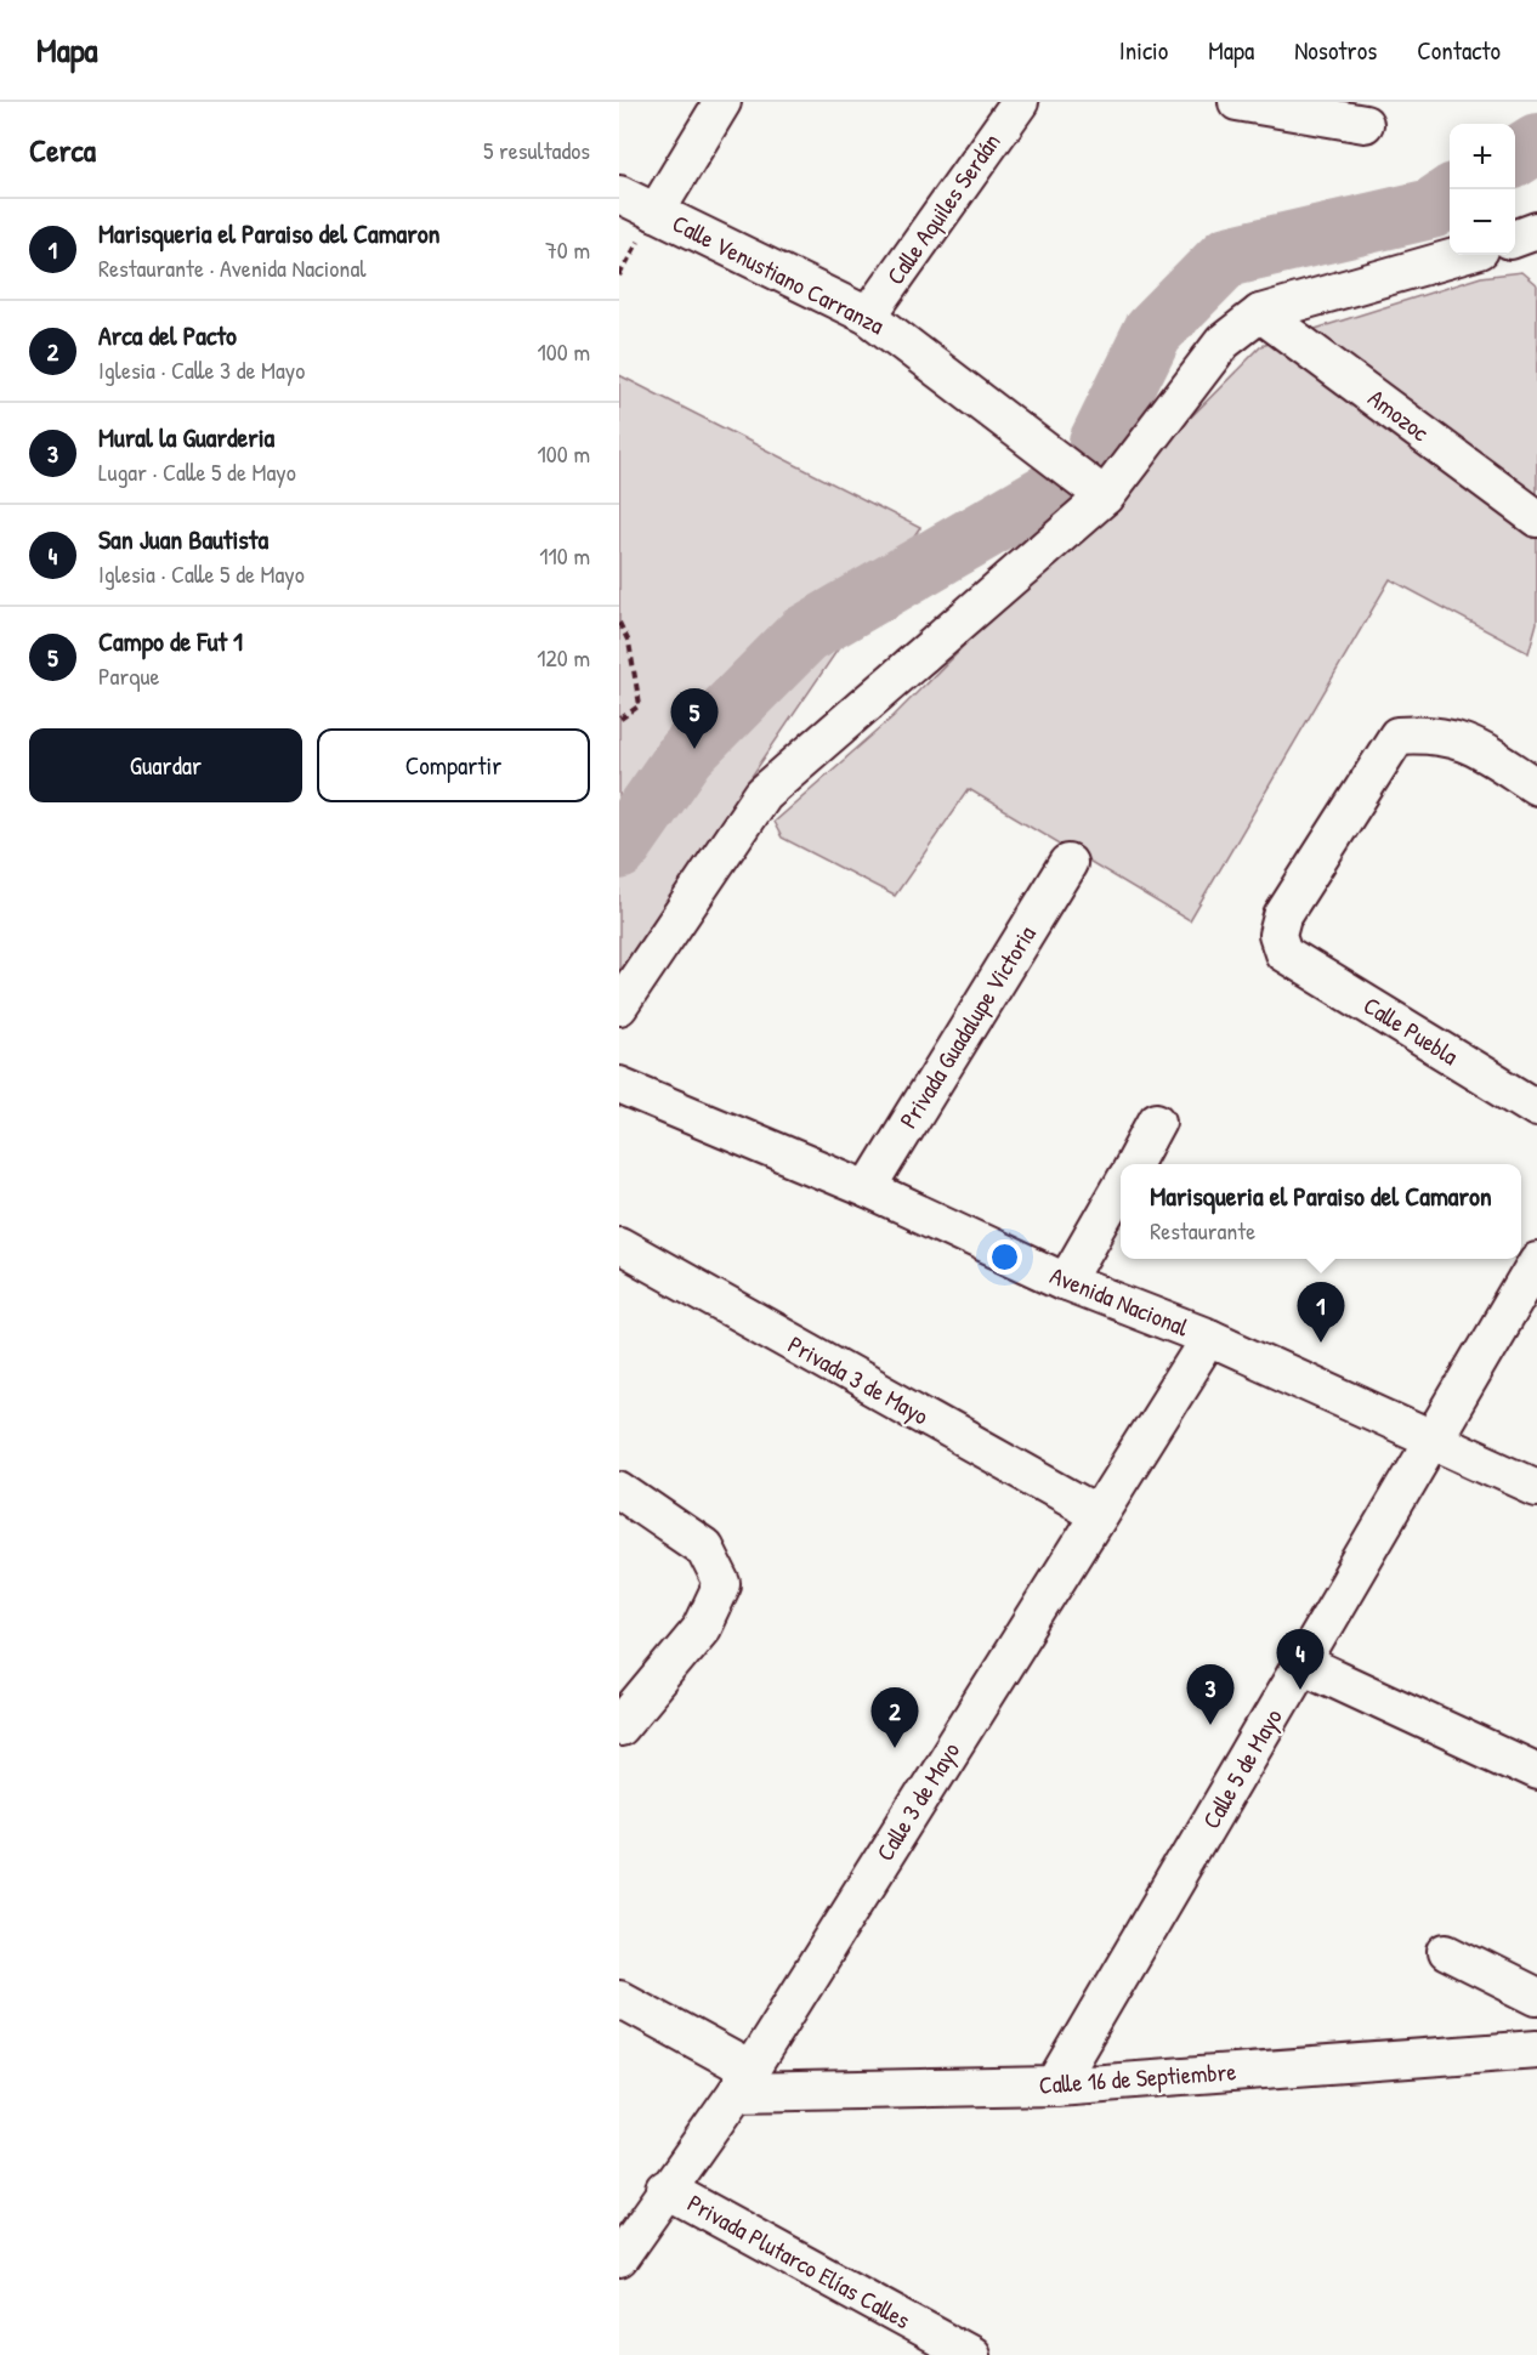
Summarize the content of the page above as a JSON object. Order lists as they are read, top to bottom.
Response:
{
  "streets": {
    "street": [
      "Calle Aquiles Serdán",
      "Calle Venustiano Carranza",
      "Amozoc",
      "Privada Guadalupe Victoria",
      "Calle Puebla",
      "Avenida Nacional",
      "Privada 3 de Mayo",
      "Calle 5 de Mayo",
      "Calle 3 de Mayo",
      "Calle 16 de Septiembre",
      "Privada Plutarco Elías Calles"
    ]
  },
  "crossings": [
    ["Calle Aquiles Serdán", "Calle Venustiano Carranza"],
    ["Privada Guadalupe Victoria", "Avenida Nacional"],
    ["Avenida Nacional", "Calle 5 de Mayo"],
    ["Avenida Nacional", "Calle 3 de Mayo"],
    ["Privada 3 de Mayo", "Calle 3 de Mayo"],
    ["Calle 5 de Mayo", "Calle 16 de Septiembre"],
    ["Calle 3 de Mayo", "Calle 16 de Septiembre"],
    ["Calle 3 de Mayo", "Privada Plutarco Elías Calles"]
  ],
  "page": {
    "header": "Mapa",
    "nav": [
      "Inicio",
      "Mapa",
      "Nosotros",
      "Contacto"
    ],
    "heading": ["Cerca", "5 resultados"],
    "map_buttons": ["+", "−"],
    "list": [
      {
        "mark": "1",
        "name": "Marisqueria el Paraiso del Camaron",
        "note": "Restaurante · Avenida Nacional",
        "value": "70 m"
      },
      {
        "mark": "2",
        "name": "Arca del Pacto",
        "note": "Iglesia · Calle 3 de Mayo",
        "value": "100 m"
      },
      {
        "mark": "3",
        "name": "Mural la Guarderia",
        "note": "Lugar · Calle 5 de Mayo",
        "value": "100 m"
      },
      {
        "mark": "4",
        "name": "San Juan Bautista",
        "note": "Iglesia · Calle 5 de Mayo",
        "value": "110 m"
      },
      {
        "mark": "5",
        "name": "Campo de Fut 1",
        "note": "Parque",
        "value": "120 m"
      }
    ],
    "pins": [
      "5",
      "1",
      "4",
      "3",
      "2"
    ],
    "buttons": ["Guardar", "Compartir"],
    "popup": ["Marisqueria el Paraiso del Camaron", "Restaurante"]
  }
}
